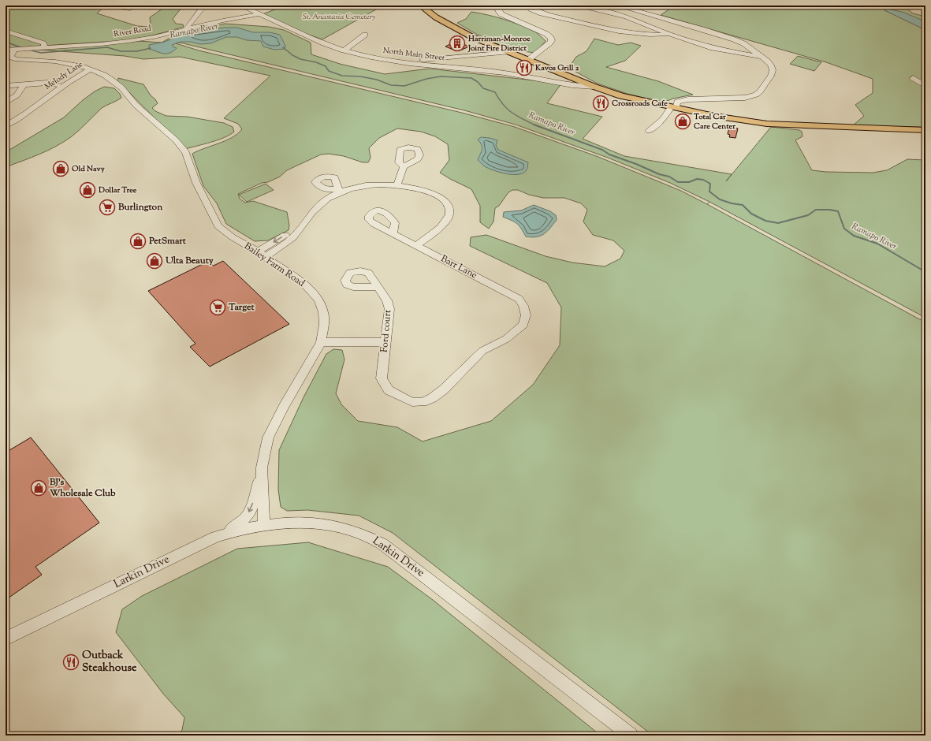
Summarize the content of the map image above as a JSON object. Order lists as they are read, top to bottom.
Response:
{
  "streets": {
    "street": [
      "River Road",
      "North Main Street",
      "Melody Lane",
      "Bailey Farm Road",
      "Barr Lane",
      "Ford court",
      "Larkin Drive"
    ]
  },
  "crossings": [
    ["River Road", "North Main Street"],
    ["Melody Lane", "Bailey Farm Road"],
    ["Bailey Farm Road", "Larkin Drive"],
    ["Barr Lane", "Ford court"]
  ],
  "water": ["Ramapo River"],
  "parks": ["St. Anastasia Cemetery"],
  "places": {
    "building": ["Harriman-Monroe Joint Fire District"],
    "restaurant": ["Kavos Grill 2", "Crossroads Cafe", "Outback Steakhouse"],
    "shop": [
      "Total Car Care Center",
      "Old Navy",
      "Dollar Tree",
      "PetSmart",
      "Ulta Beauty",
      "BJ's Wholesale Club"
    ],
    "supermarket": ["Burlington", "Target"]
  }
}
